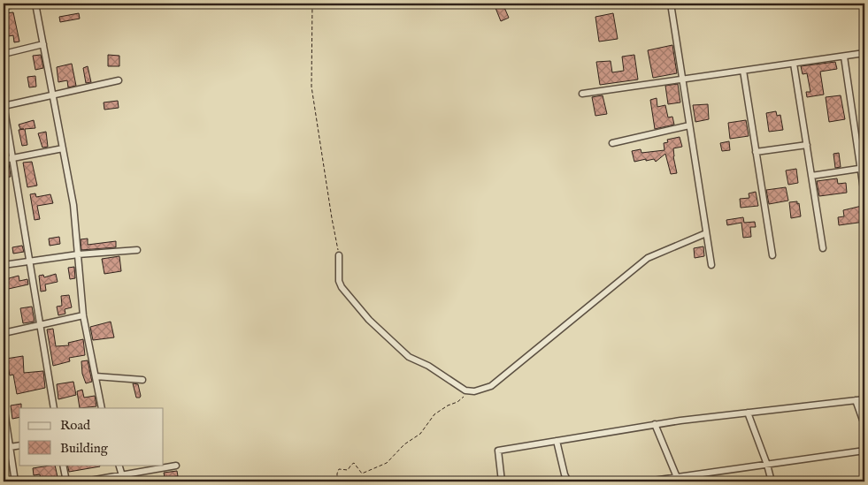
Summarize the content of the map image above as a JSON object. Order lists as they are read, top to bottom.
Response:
{
  "legend": ["Road", "Building"]
}
